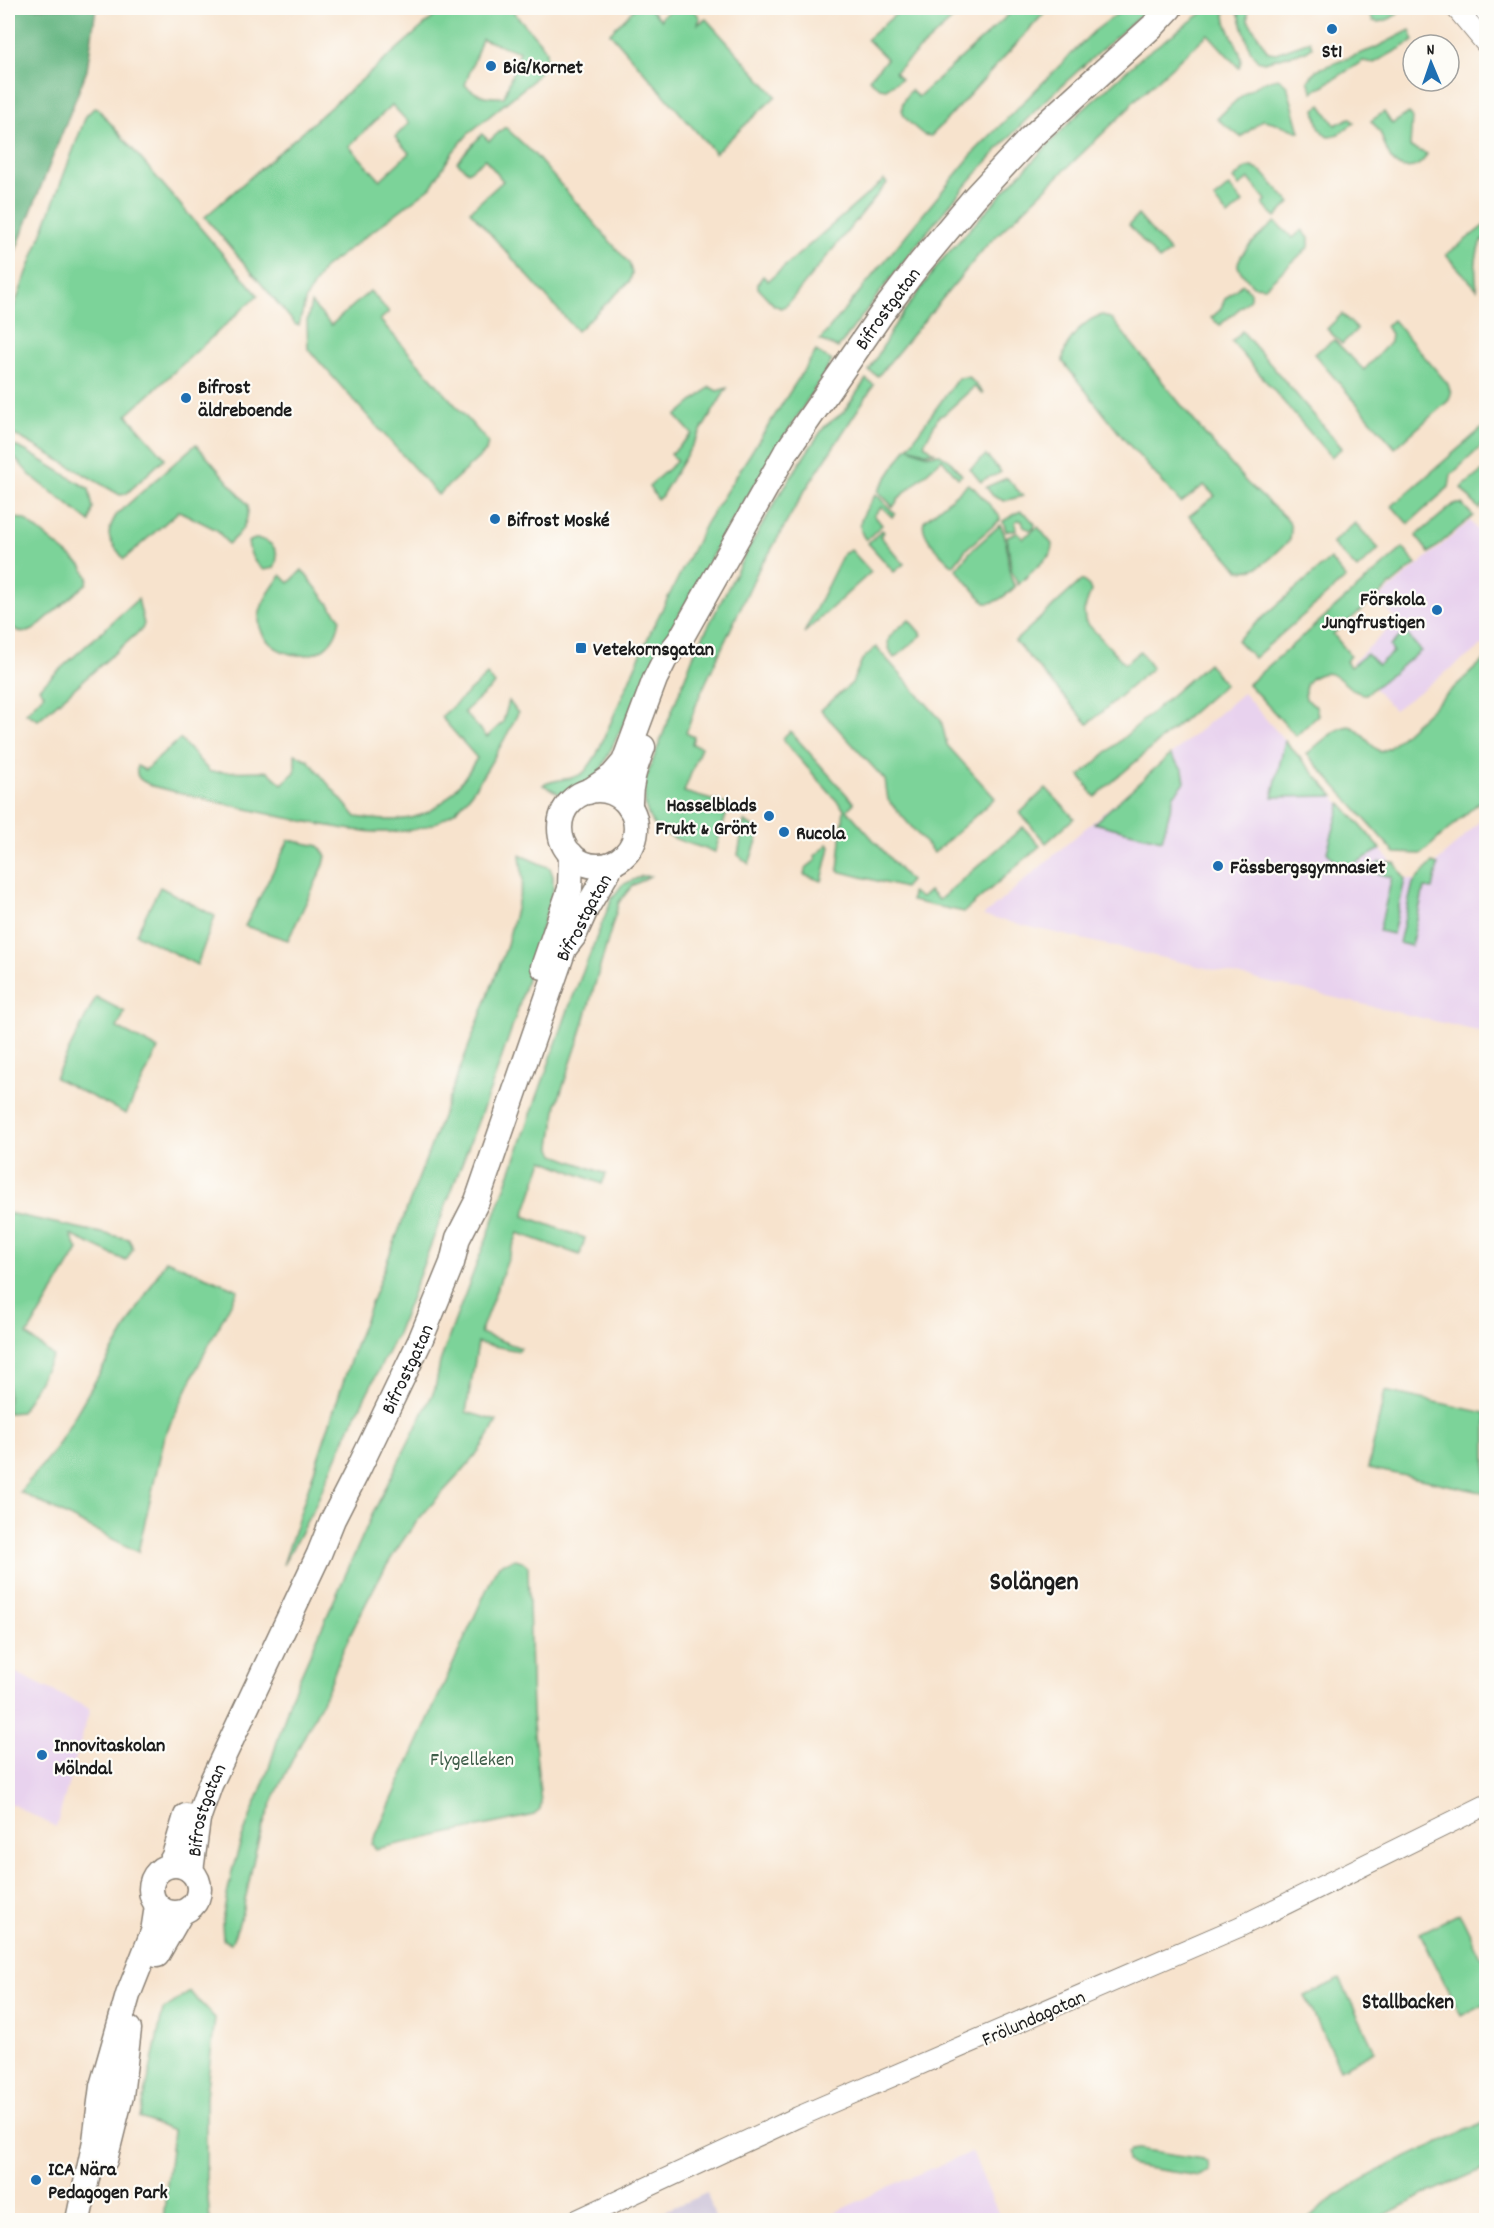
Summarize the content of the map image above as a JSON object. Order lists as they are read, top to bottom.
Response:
{
  "streets": {
    "main road": ["Bifrostgatan"],
    "street": ["Frölundagatan"]
  },
  "districts": ["Solängen", "Stallbacken"],
  "parks": ["Flygelleken"],
  "places": {
    "other": [
      "St1",
      "BiG/Kornet",
      "Bifrost äldreboende",
      "Bifrost Moské",
      "Förskola Jungfrustigen",
      "Hasselblads Frukt & Grönt",
      "Rucola",
      "Fässbergsgymnasiet",
      "Innovitaskolan Mölndal",
      "ICA Nära Pedagogen Park"
    ],
    "transit": ["Vetekornsgatan"]
  },
  "north": "top"
}
